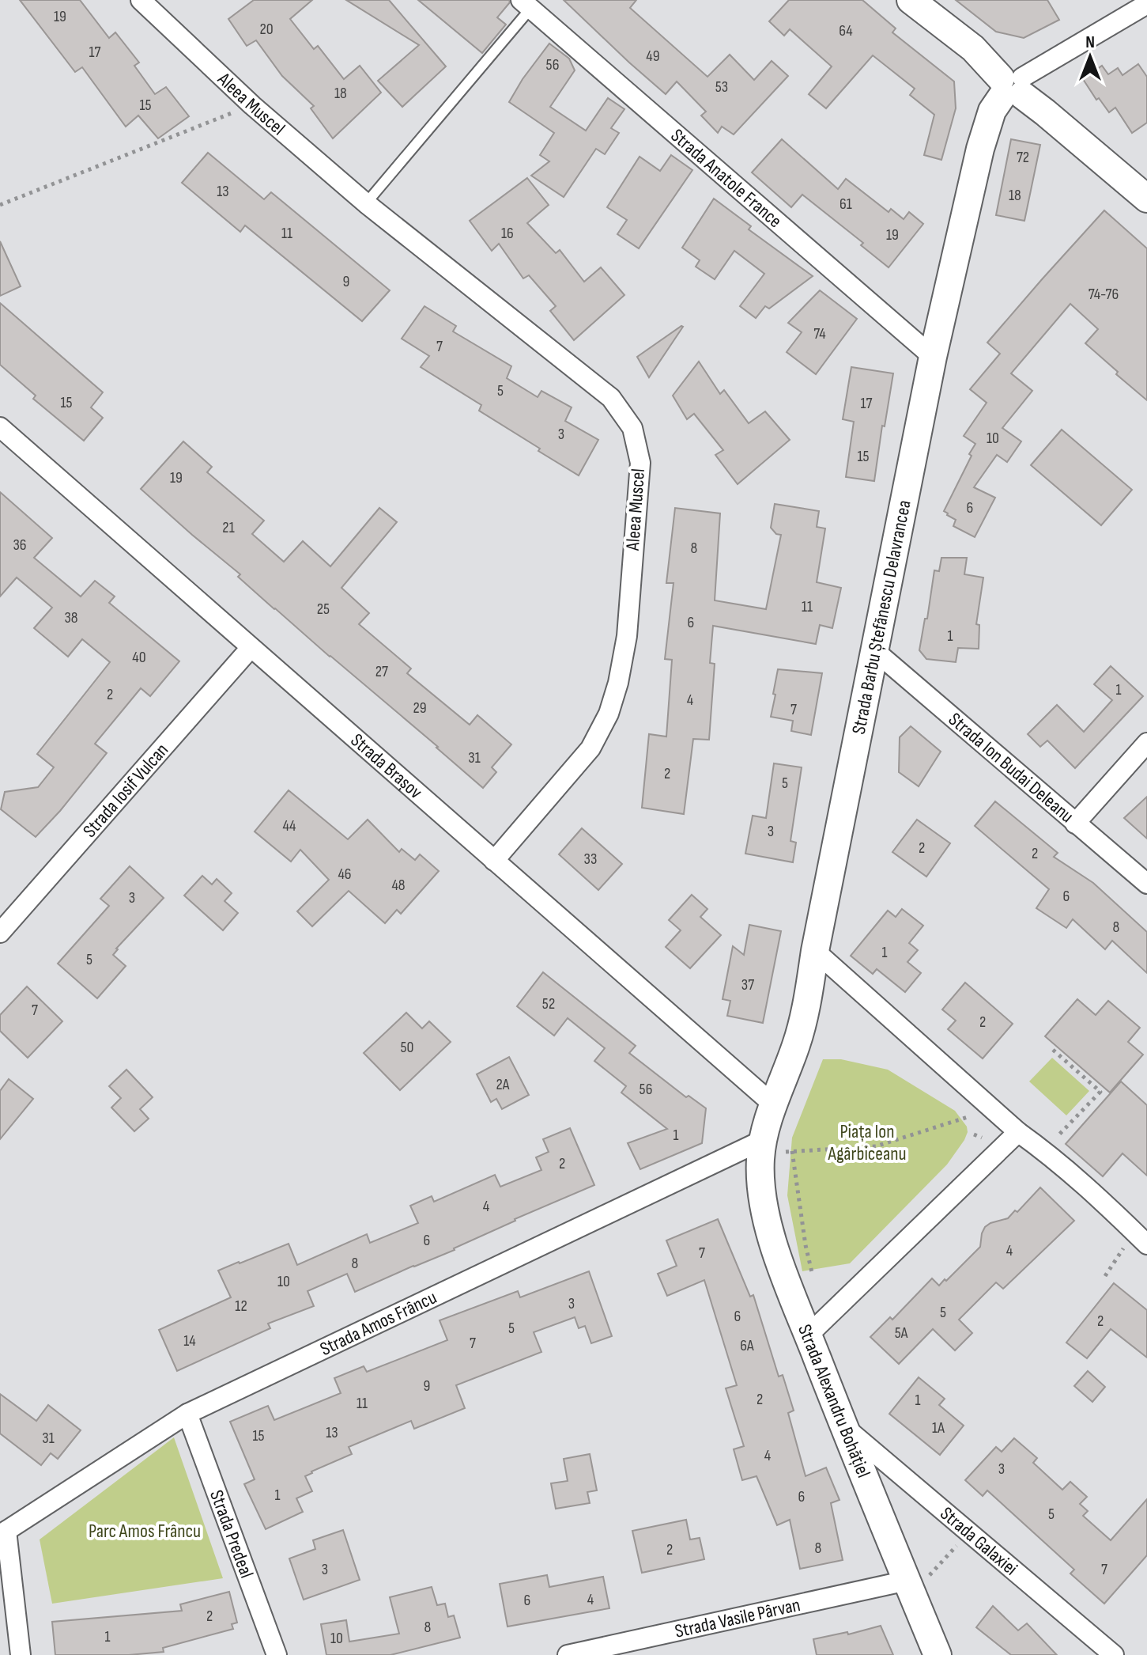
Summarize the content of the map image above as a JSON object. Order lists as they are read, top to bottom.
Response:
{
  "streets": {
    "main road": ["Strada Barbu Ștefănescu Delavrancea", "Strada Alexandru Bohățiel"],
    "street": [
      "Aleea Muscel",
      "Strada Anatole France",
      "Strada Brașov",
      "Strada Ion Budai Deleanu",
      "Strada Iosif Vulcan",
      "Strada Amos Frâncu",
      "Strada Predeal",
      "Strada Galaxiei",
      "Strada Vasile Pârvan"
    ]
  },
  "crossings": [
    ["Aleea Muscel", "Strada Brașov"],
    ["Strada Anatole France", "Strada Barbu Ștefănescu Delavrancea"],
    ["Strada Barbu Ștefănescu Delavrancea", "Strada Brașov"],
    ["Strada Barbu Ștefănescu Delavrancea", "Strada Ion Budai Deleanu"],
    ["Strada Barbu Ștefănescu Delavrancea", "Strada Amos Frâncu"],
    ["Strada Barbu Ștefănescu Delavrancea", "Strada Alexandru Bohățiel"],
    ["Strada Brașov", "Strada Iosif Vulcan"],
    ["Strada Amos Frâncu", "Strada Alexandru Bohățiel"],
    ["Strada Amos Frâncu", "Strada Predeal"],
    ["Strada Alexandru Bohățiel", "Strada Galaxiei"],
    ["Strada Alexandru Bohățiel", "Strada Vasile Pârvan"]
  ],
  "parks": ["Piața Ion Agârbiceanu", "Parc Amos Frâncu"],
  "house_numbers": [
    "19",
    "20",
    "64",
    "17",
    "49",
    "56",
    "53",
    "18",
    "15",
    "72",
    "13",
    "18",
    "61",
    "11",
    "16",
    "19",
    "9",
    "74-76",
    "74",
    "7",
    "5",
    "15",
    "17",
    "3",
    "10",
    "15",
    "19",
    "6",
    "21",
    "36",
    "8",
    "11",
    "25",
    "38",
    "6",
    "1",
    "40",
    "27",
    "1",
    "2",
    "4",
    "29",
    "7",
    "31",
    "2",
    "5",
    "44",
    "3",
    "2",
    "2",
    "33",
    "46",
    "48",
    "6",
    "3",
    "8",
    "1",
    "5",
    "37",
    "52",
    "7",
    "2",
    "50",
    "2A",
    "56",
    "1",
    "2",
    "4",
    "6",
    "4",
    "7",
    "8",
    "10",
    "3",
    "12",
    "5",
    "6",
    "2",
    "5",
    "5A",
    "14",
    "7",
    "6A",
    "9",
    "2",
    "1",
    "11",
    "1A",
    "13",
    "15",
    "31",
    "4",
    "3",
    "1",
    "6",
    "5",
    "8",
    "2",
    "3",
    "7",
    "4",
    "6",
    "2",
    "8",
    "1",
    "10"
  ],
  "north": "top"
}
